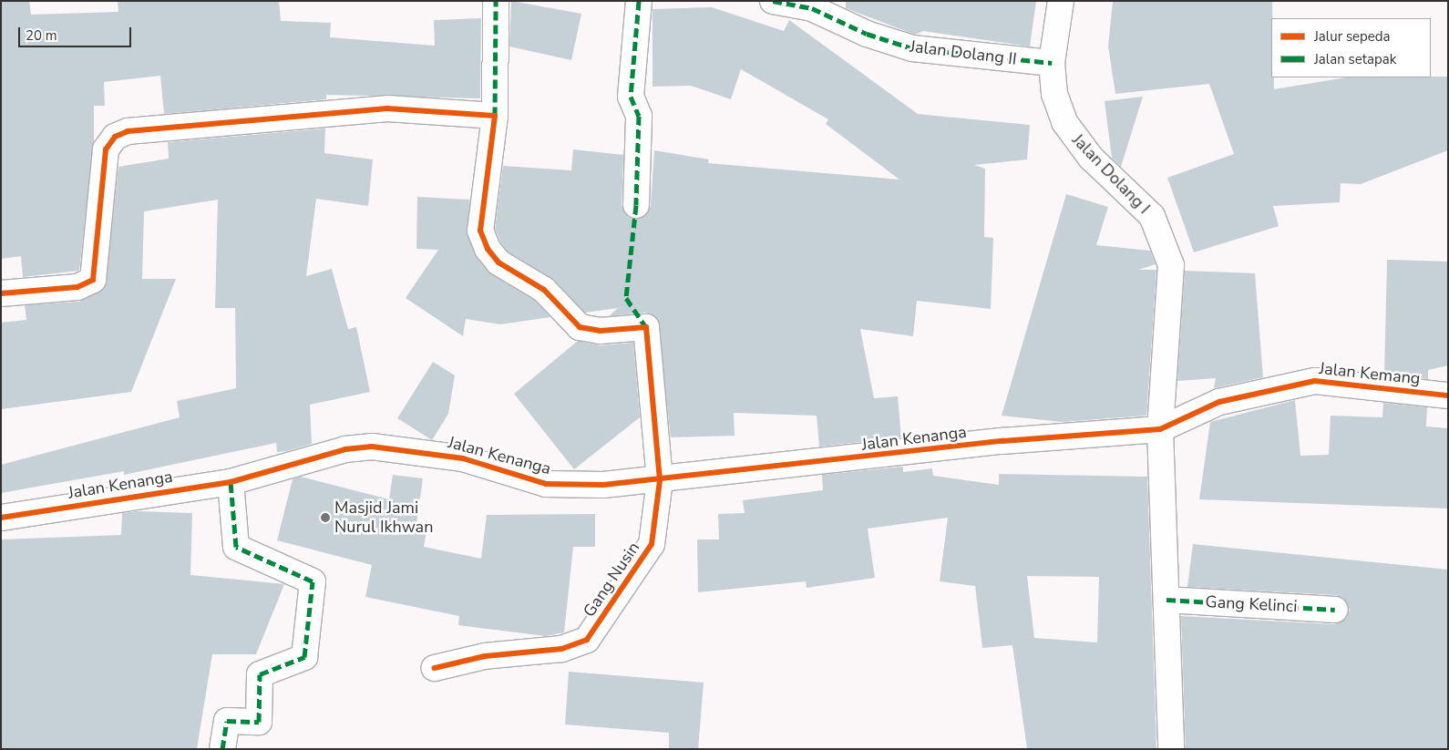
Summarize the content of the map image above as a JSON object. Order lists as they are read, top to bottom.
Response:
{
  "streets": {
    "street": [
      "Jalan Dolang II",
      "Jalan Dolang I",
      "Jalan Kemang",
      "Jalan Kenanga",
      "Gang Nusin",
      "Gang Kelinci"
    ]
  },
  "crossings": [
    ["Jalan Dolang II", "Jalan Dolang I"],
    ["Jalan Dolang I", "Jalan Kemang"],
    ["Jalan Dolang I", "Jalan Kenanga"],
    ["Jalan Kemang", "Jalan Kenanga"],
    ["Jalan Kenanga", "Gang Nusin"]
  ],
  "places": ["Masjid Jami Nurul Ikhwan"],
  "legend": ["Jalur sepeda", "Jalan setapak"],
  "scale_bar": "20 m"
}
